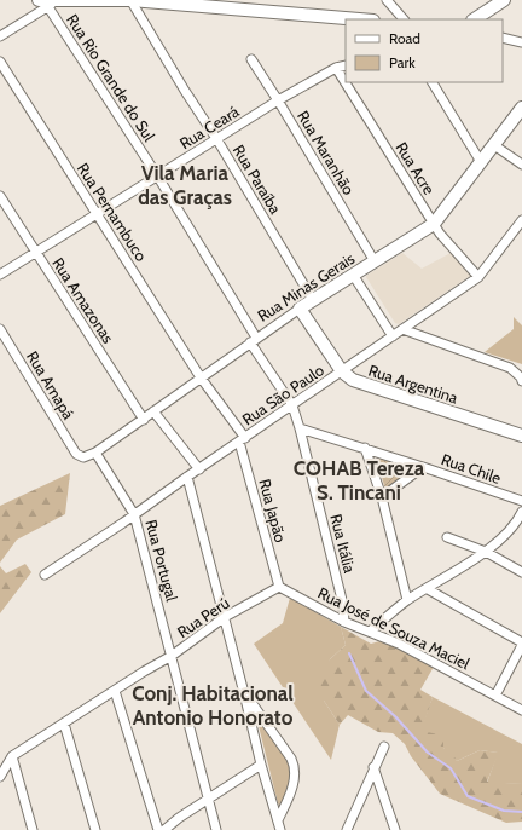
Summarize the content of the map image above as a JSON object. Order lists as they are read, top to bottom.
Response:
{
  "streets": {
    "street": [
      "Rua Rio Grande do Sul",
      "Rua Ceará",
      "Rua Maranhão",
      "Rua Acre",
      "Rua Paraíba",
      "Rua Pernambuco",
      "Rua Minas Gerais",
      "Rua Amazonas",
      "Rua Argentina",
      "Rua Amapá",
      "Rua São Paulo",
      "Rua Chile",
      "Rua Japão",
      "Rua Itália",
      "Rua Portugal",
      "Rua Perú",
      "Rua José de Souza Maciel"
    ]
  },
  "crossings": [
    ["Rua Rio Grande do Sul", "Rua Ceará"],
    ["Rua Rio Grande do Sul", "Rua Minas Gerais"],
    ["Rua Rio Grande do Sul", "Rua Itália"],
    ["Rua Ceará", "Rua Maranhão"],
    ["Rua Ceará", "Rua Acre"],
    ["Rua Ceará", "Rua Paraíba"],
    ["Rua Ceará", "Rua Pernambuco"],
    ["Rua Ceará", "Rua Amazonas"],
    ["Rua Maranhão", "Rua Minas Gerais"],
    ["Rua Acre", "Rua Minas Gerais"],
    ["Rua Acre", "Rua São Paulo"],
    ["Rua Paraíba", "Rua Minas Gerais"],
    ["Rua Pernambuco", "Rua Minas Gerais"],
    ["Rua Pernambuco", "Rua Japão"],
    ["Rua Minas Gerais", "Rua Amazonas"],
    ["Rua Minas Gerais", "Rua Argentina"],
    ["Rua Minas Gerais", "Rua Amapá"],
    ["Rua Minas Gerais", "Rua Japão"],
    ["Rua Minas Gerais", "Rua Itália"],
    ["Rua Minas Gerais", "Rua Portugal"],
    ["Rua Argentina", "Rua São Paulo"],
    ["Rua Amapá", "Rua Portugal"],
    ["Rua São Paulo", "Rua Japão"],
    ["Rua São Paulo", "Rua Itália"],
    ["Rua São Paulo", "Rua Portugal"],
    ["Rua Chile", "Rua Itália"],
    ["Rua Japão", "Rua Perú"],
    ["Rua Japão", "Rua José de Souza Maciel"],
    ["Rua Itália", "Rua José de Souza Maciel"],
    ["Rua Portugal", "Rua Perú"],
    ["Rua Perú", "Rua José de Souza Maciel"]
  ],
  "districts": ["Vila Maria das Graças", "COHAB Tereza S. Tincani", "Conj. Habitacional Antonio Honorato"],
  "legend": ["Road", "Park"]
}
